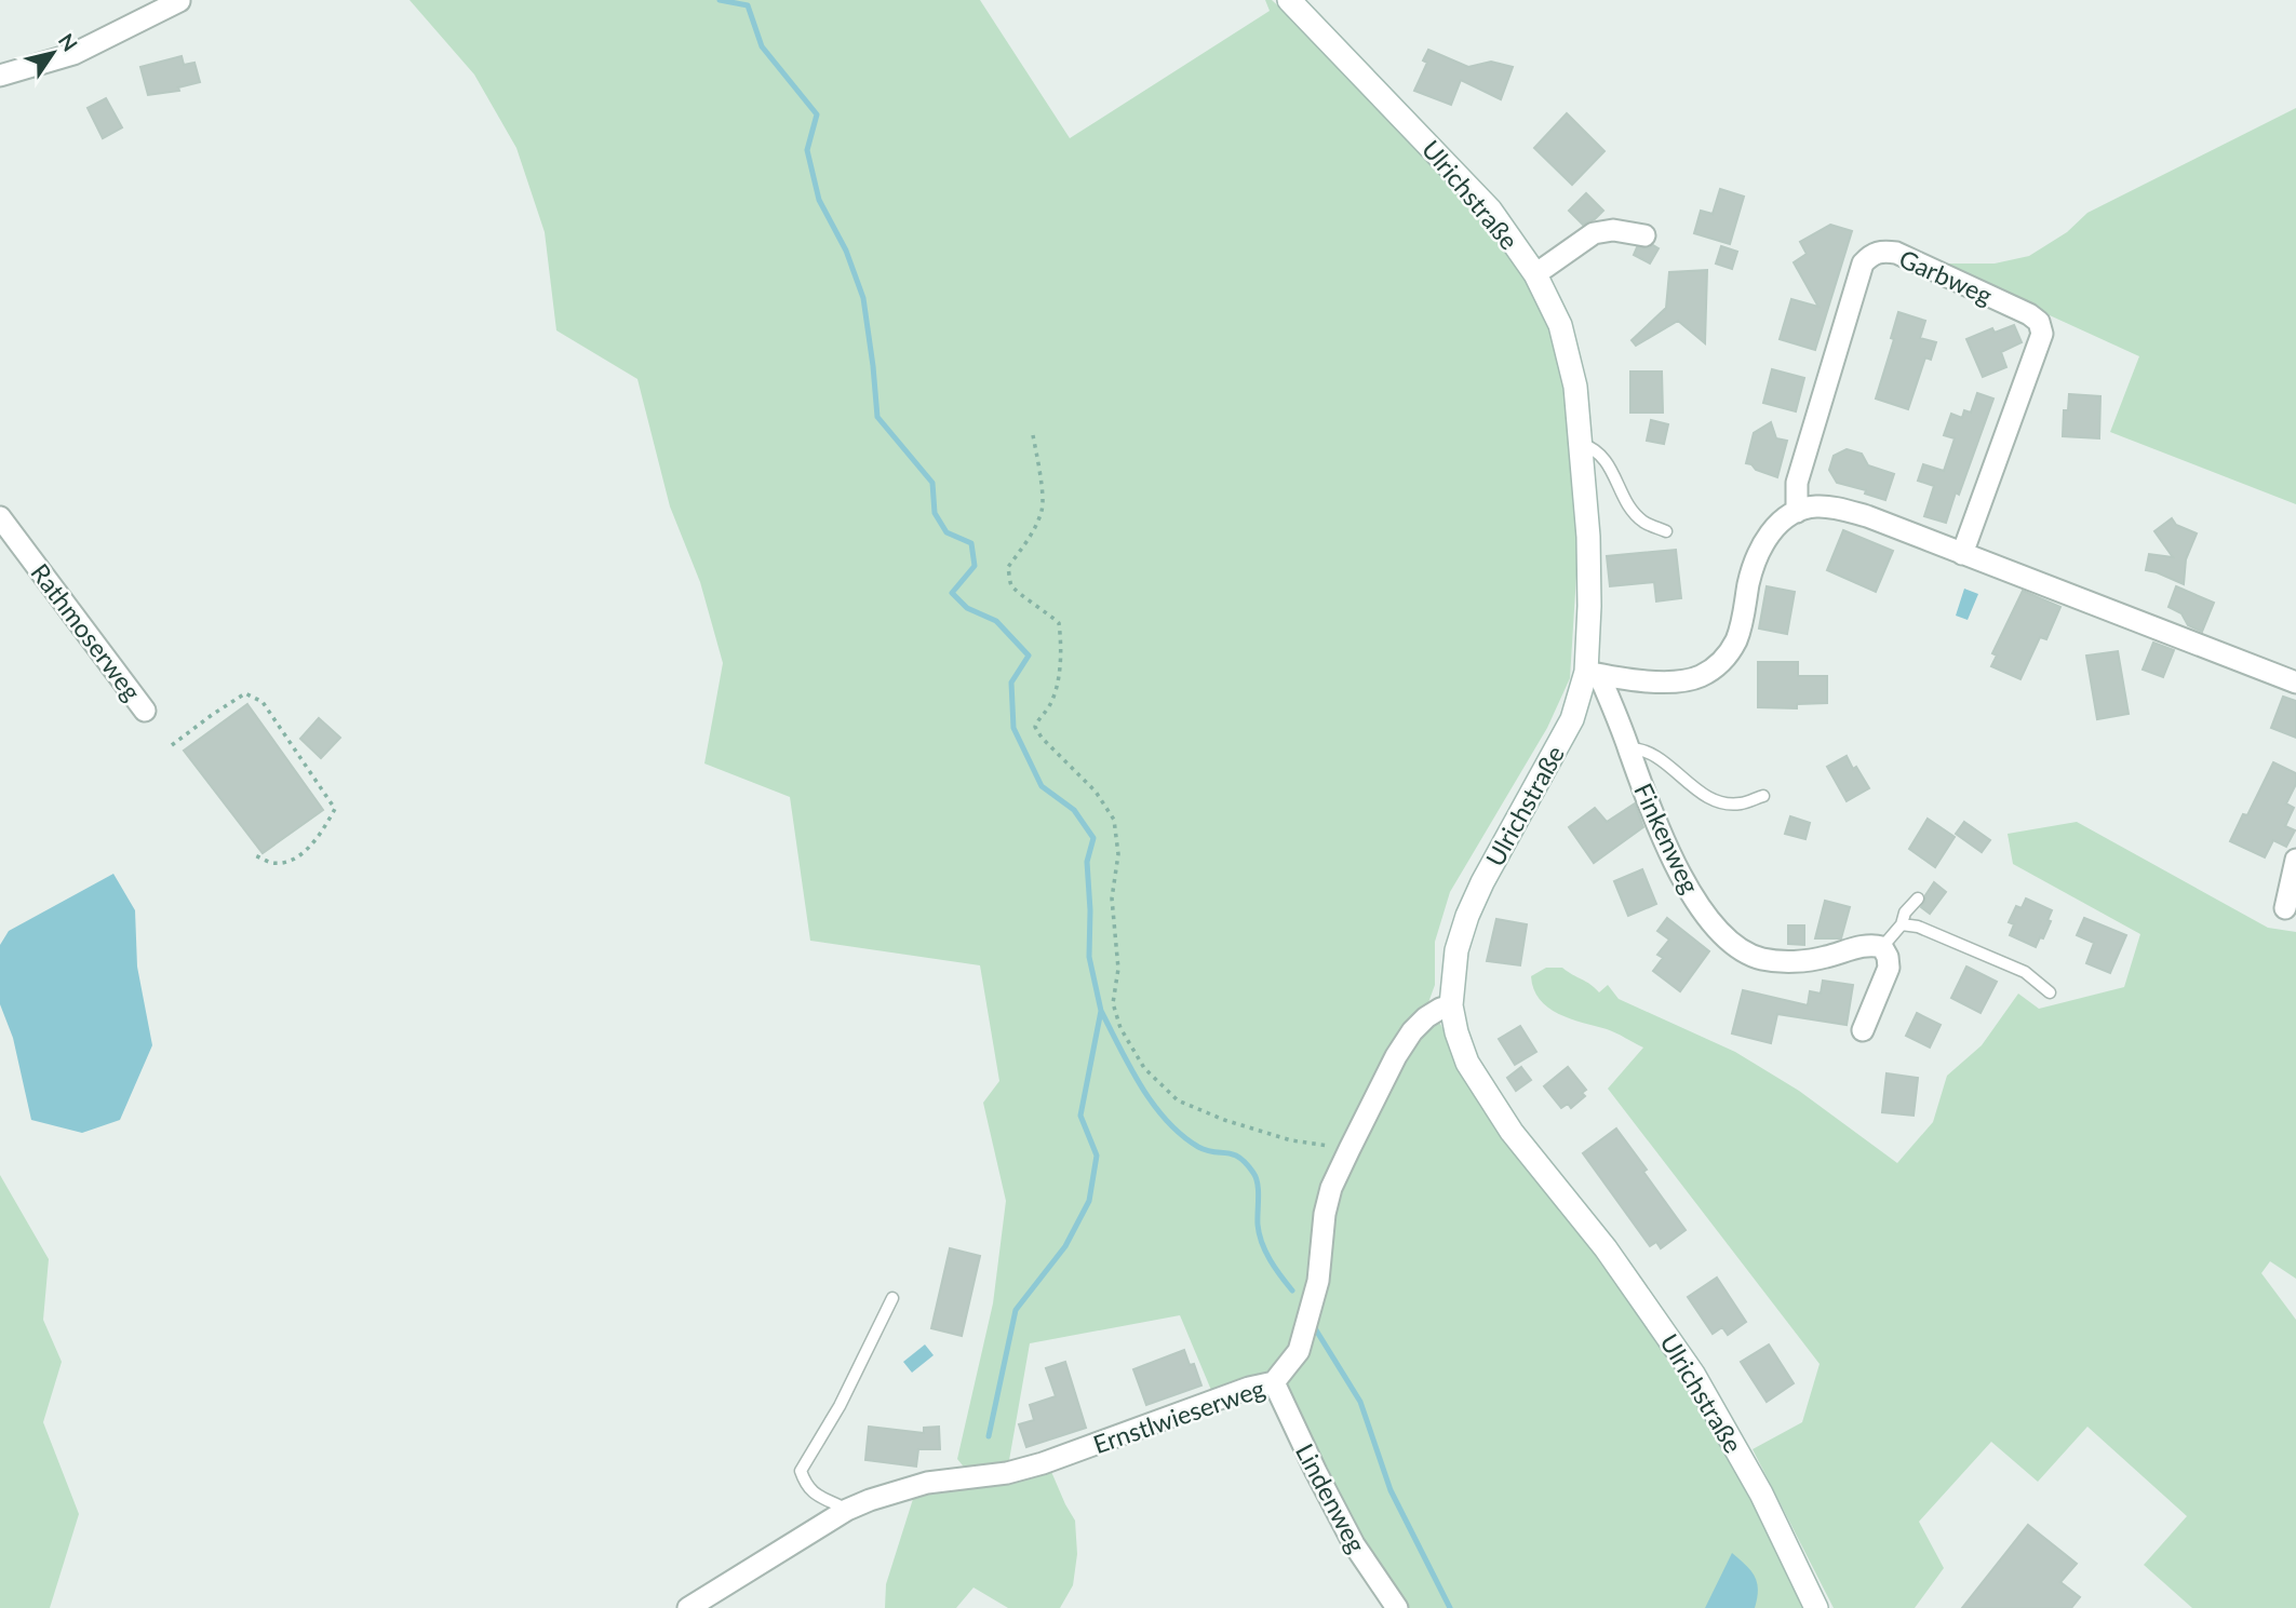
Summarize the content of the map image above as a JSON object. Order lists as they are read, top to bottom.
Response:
{
  "streets": {
    "street": [
      "Ulrichstraße",
      "Garbweg",
      "Rathmoserweg",
      "Finkenweg",
      "Ernstlwieserweg",
      "Lindenweg"
    ]
  },
  "crossings": [
    ["Ulrichstraße", "Finkenweg"],
    ["Ulrichstraße", "Ernstlwieserweg"],
    ["Ernstlwieserweg", "Lindenweg"]
  ],
  "north": "top right"
}
